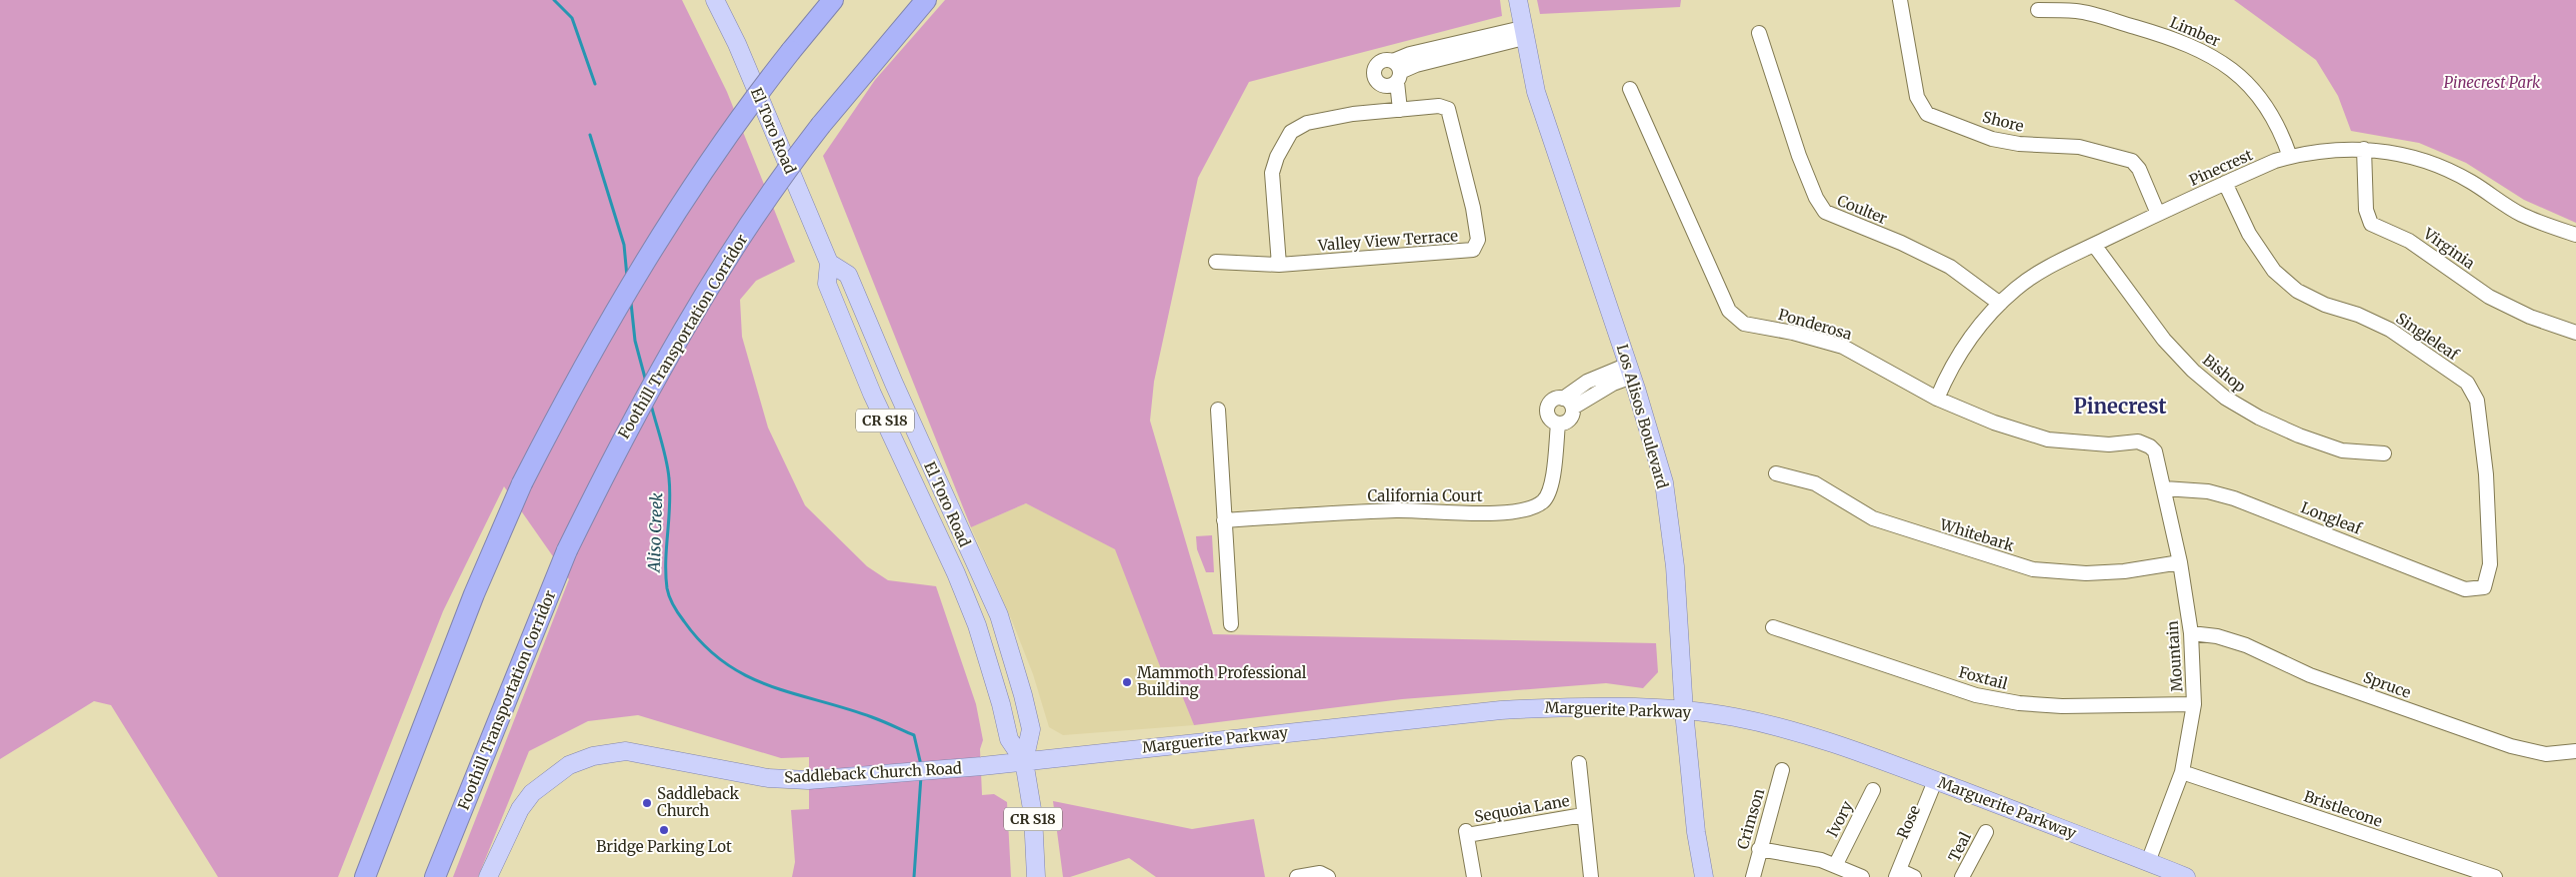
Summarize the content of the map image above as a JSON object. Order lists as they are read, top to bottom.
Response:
{
  "streets": {
    "highway": ["Foothill Transportation Corridor"],
    "main road": [
      "El Toro Road",
      "Los Alisos Boulevard",
      "CR S18",
      "Marguerite Parkway",
      "Saddleback Church Road"
    ],
    "street": [
      "Limber",
      "Shore",
      "Pinecrest",
      "Coulter",
      "Valley View Terrace",
      "Virginia",
      "Ponderosa",
      "Singleleaf",
      "Bishop",
      "California Court",
      "Longleaf",
      "Whitebark",
      "Mountain",
      "Foxtail",
      "Spruce",
      "Sequoia Lane",
      "Bristlecone",
      "Crimson",
      "Ivory",
      "Rose",
      "Teal"
    ]
  },
  "crossings": [
    ["Limber", "Pinecrest"],
    ["Shore", "Pinecrest"],
    ["El Toro Road", "Marguerite Parkway"],
    ["El Toro Road", "Saddleback Church Road"],
    ["Pinecrest", "Coulter"],
    ["Pinecrest", "Virginia"],
    ["Pinecrest", "Ponderosa"],
    ["Pinecrest", "Singleleaf"],
    ["Pinecrest", "Bishop"],
    ["Ponderosa", "Mountain"],
    ["Singleleaf", "Longleaf"],
    ["Los Alisos Boulevard", "California Court"],
    ["Los Alisos Boulevard", "Marguerite Parkway"],
    ["Longleaf", "Mountain"],
    ["Whitebark", "Mountain"],
    ["Mountain", "Foxtail"],
    ["Mountain", "Spruce"],
    ["Mountain", "Marguerite Parkway"],
    ["Mountain", "Bristlecone"],
    ["Marguerite Parkway", "Saddleback Church Road"],
    ["Marguerite Parkway", "Rose"]
  ],
  "districts": ["Pinecrest"],
  "water": ["Aliso Creek"],
  "parks": ["Pinecrest Park"],
  "places": ["Mammoth Professional Building", "Saddleback Church", "Bridge Parking Lot"]
}
